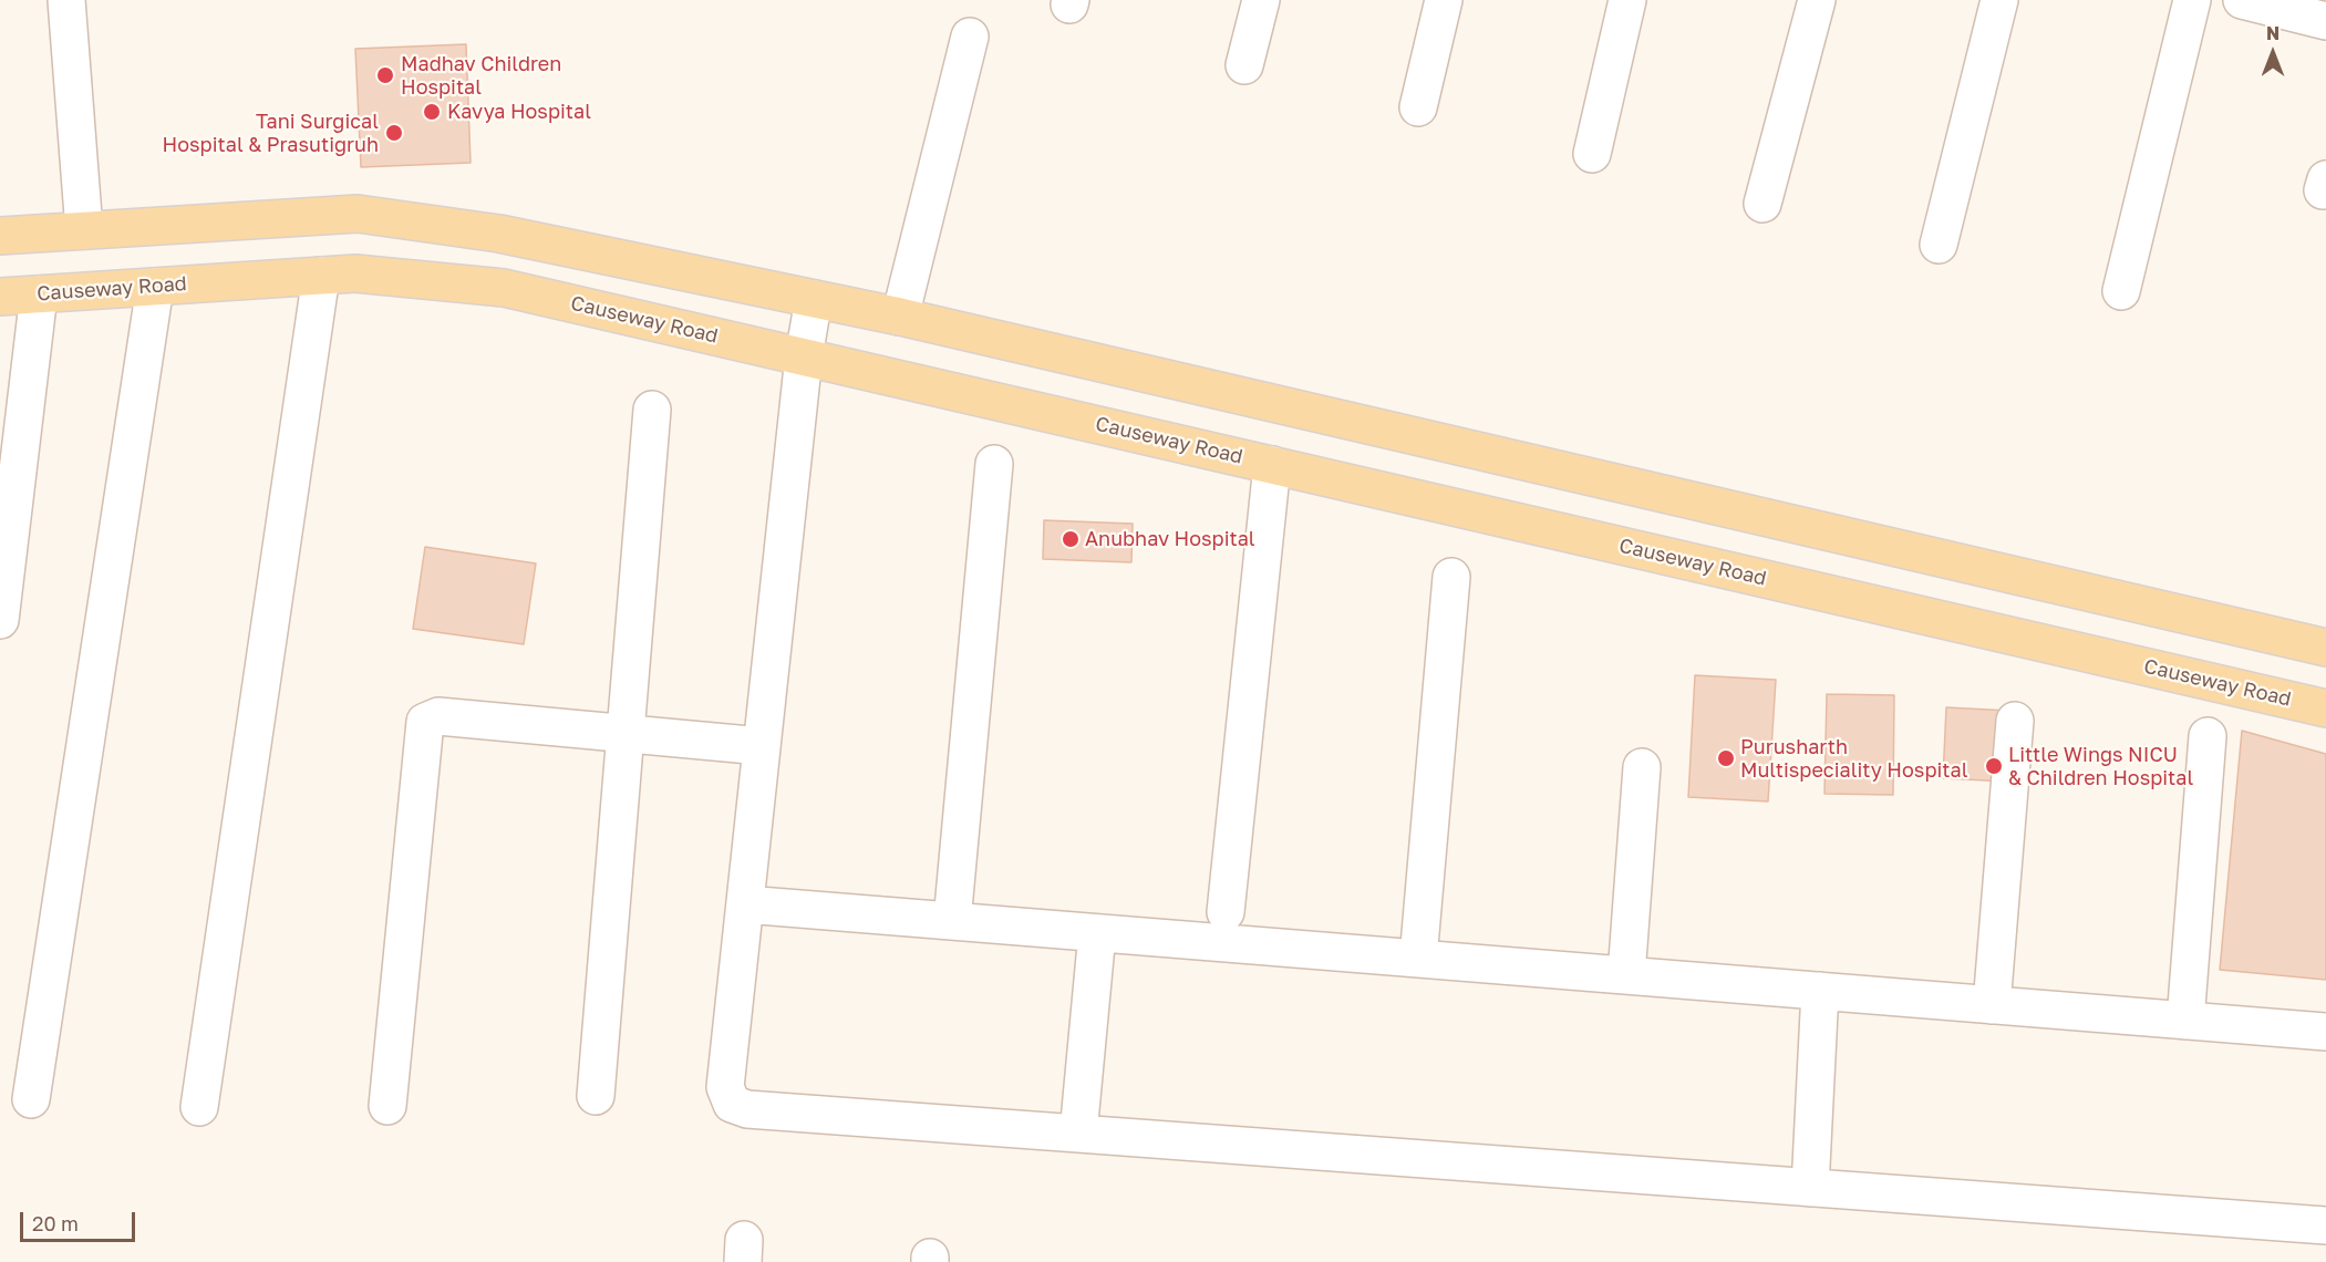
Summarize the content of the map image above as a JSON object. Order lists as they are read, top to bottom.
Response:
{
  "streets": {
    "main road": ["Causeway Road"]
  },
  "places": [
    "Madhav Children Hospital",
    "Kavya Hospital",
    "Tani Surgical Hospital & Prasutigruh",
    "Anubhav Hospital",
    "Purusharth Multispeciality Hospital",
    "Little Wings NICU & Children Hospital"
  ],
  "scale_bar": "20 m",
  "north": "top"
}
